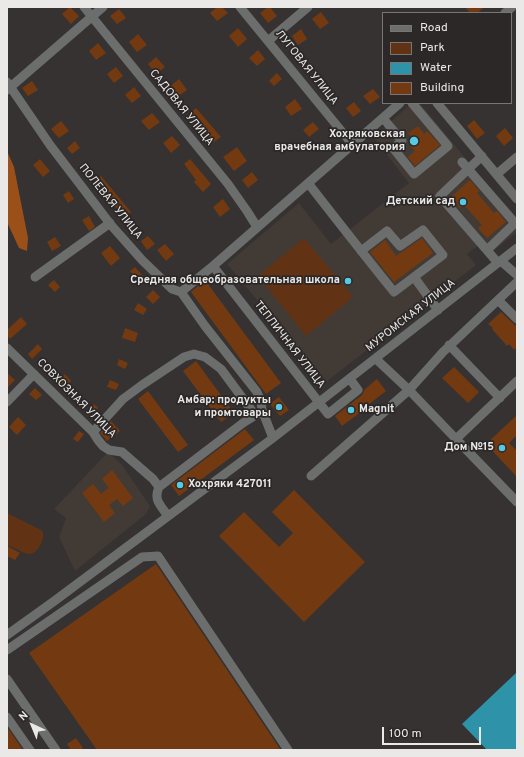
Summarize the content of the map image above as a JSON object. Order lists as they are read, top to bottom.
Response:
{
  "streets": {
    "street": [
      "ЛУГОВАЯ УЛИЦА",
      "САДОВАЯ УЛИЦА",
      "ПОЛЕВАЯ УЛИЦА",
      "МУРОМСКАЯ УЛИЦА",
      "ТЕПЛИЧНАЯ УЛИЦА",
      "СОВХОЗНАЯ УЛИЦА"
    ]
  },
  "crossings": [
    ["МУРОМСКАЯ УЛИЦА", "ТЕПЛИЧНАЯ УЛИЦА"]
  ],
  "places": [
    "Хохряковская врачебная амбулатория",
    "Детский сад",
    "Средняя общеобразовательная школа",
    "Амбар: продукты и промтовары",
    "Magnit",
    "Дом №15",
    "Хохряки 427011"
  ],
  "legend": [
    "Road",
    "Park",
    "Water",
    "Building"
  ],
  "scale_bar": "100 m",
  "north": "top left"
}
